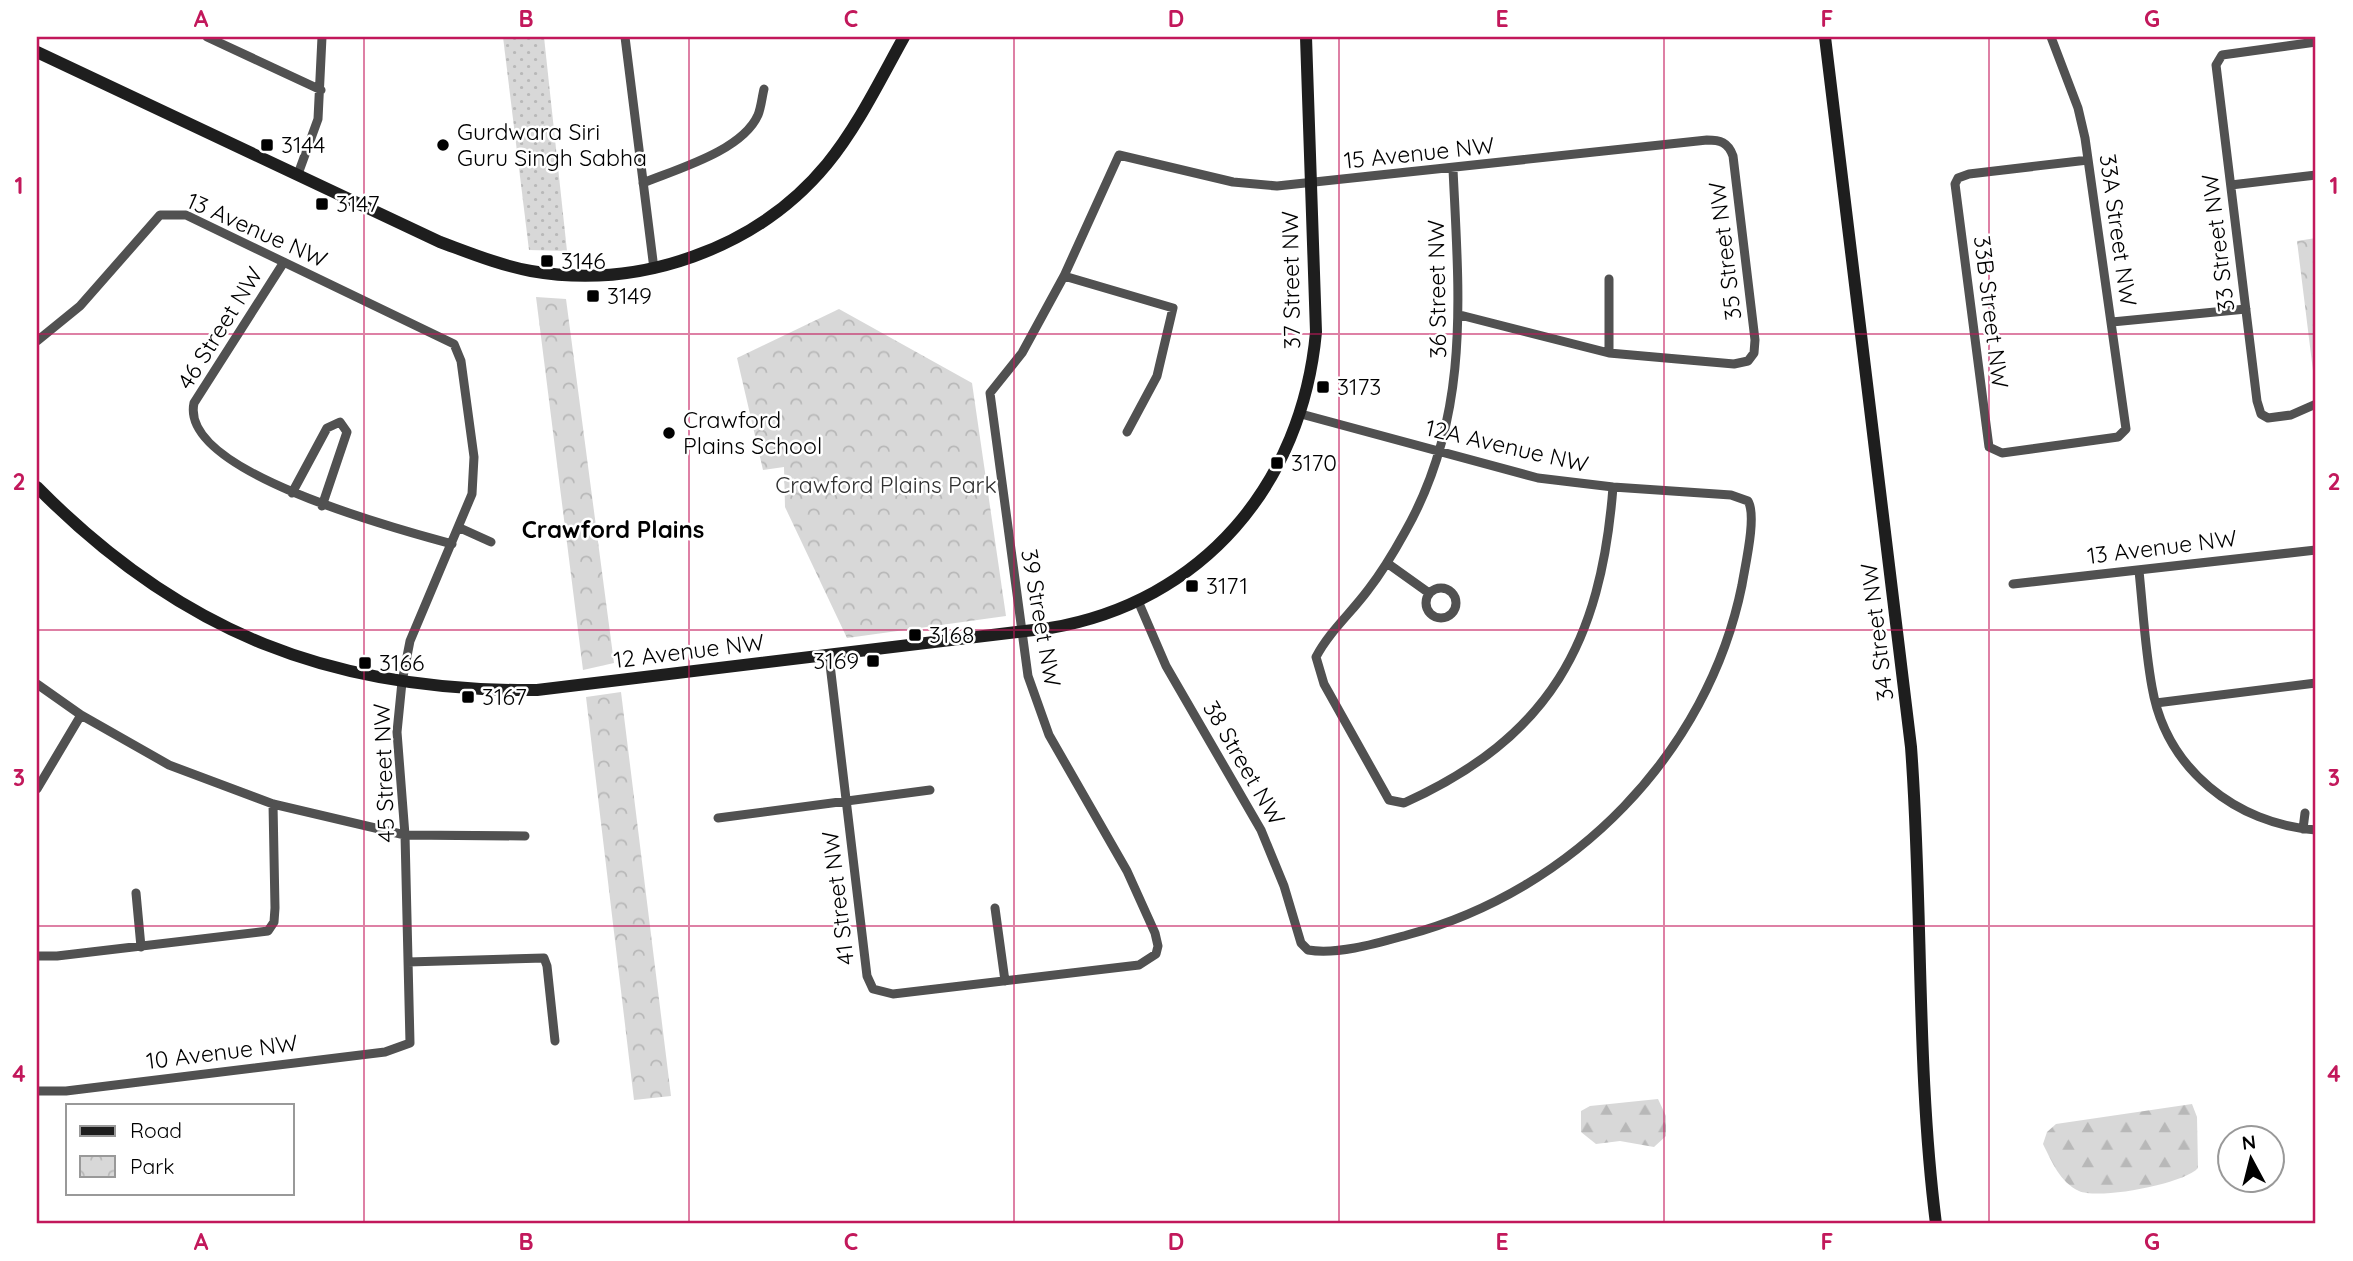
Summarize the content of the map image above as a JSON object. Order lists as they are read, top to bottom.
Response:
{
  "streets": {
    "street": [
      "15 Avenue NW",
      "13 Avenue NW",
      "33A Street NW",
      "33 Street NW",
      "35 Street NW",
      "37 Street NW",
      "36 Street NW",
      "33B Street NW",
      "46 Street NW",
      "12A Avenue NW",
      "39 Street NW",
      "34 Street NW",
      "12 Avenue NW",
      "38 Street NW",
      "45 Street NW",
      "41 Street NW",
      "10 Avenue NW"
    ]
  },
  "crossings": [
    ["15 Avenue NW", "35 Street NW"],
    ["15 Avenue NW", "37 Street NW"],
    ["15 Avenue NW", "36 Street NW"],
    ["15 Avenue NW", "39 Street NW"],
    ["13 Avenue NW", "46 Street NW"],
    ["13 Avenue NW", "45 Street NW"],
    ["33A Street NW", "33B Street NW"],
    ["37 Street NW", "12A Avenue NW"],
    ["37 Street NW", "12 Avenue NW"],
    ["36 Street NW", "12A Avenue NW"],
    ["12A Avenue NW", "38 Street NW"],
    ["39 Street NW", "12 Avenue NW"],
    ["39 Street NW", "41 Street NW"],
    ["12 Avenue NW", "38 Street NW"],
    ["12 Avenue NW", "45 Street NW"],
    ["12 Avenue NW", "41 Street NW"],
    ["45 Street NW", "10 Avenue NW"]
  ],
  "districts": ["Crawford Plains"],
  "parks": ["Crawford Plains Park"],
  "places": {
    "transit": [
      "3144",
      "3147",
      "3146",
      "3149",
      "3173",
      "3170",
      "3171",
      "3168",
      "3169",
      "3166",
      "3167"
    ],
    "other": ["Gurdwara Siri Guru Singh Sabha", "Crawford Plains School"]
  },
  "legend": ["Road", "Park"],
  "north": "top",
  "grid": {
    "columns": [
      "A",
      "B",
      "C",
      "D",
      "E",
      "F",
      "G"
    ],
    "rows": [
      "1",
      "2",
      "3",
      "4"
    ]
  }
}
